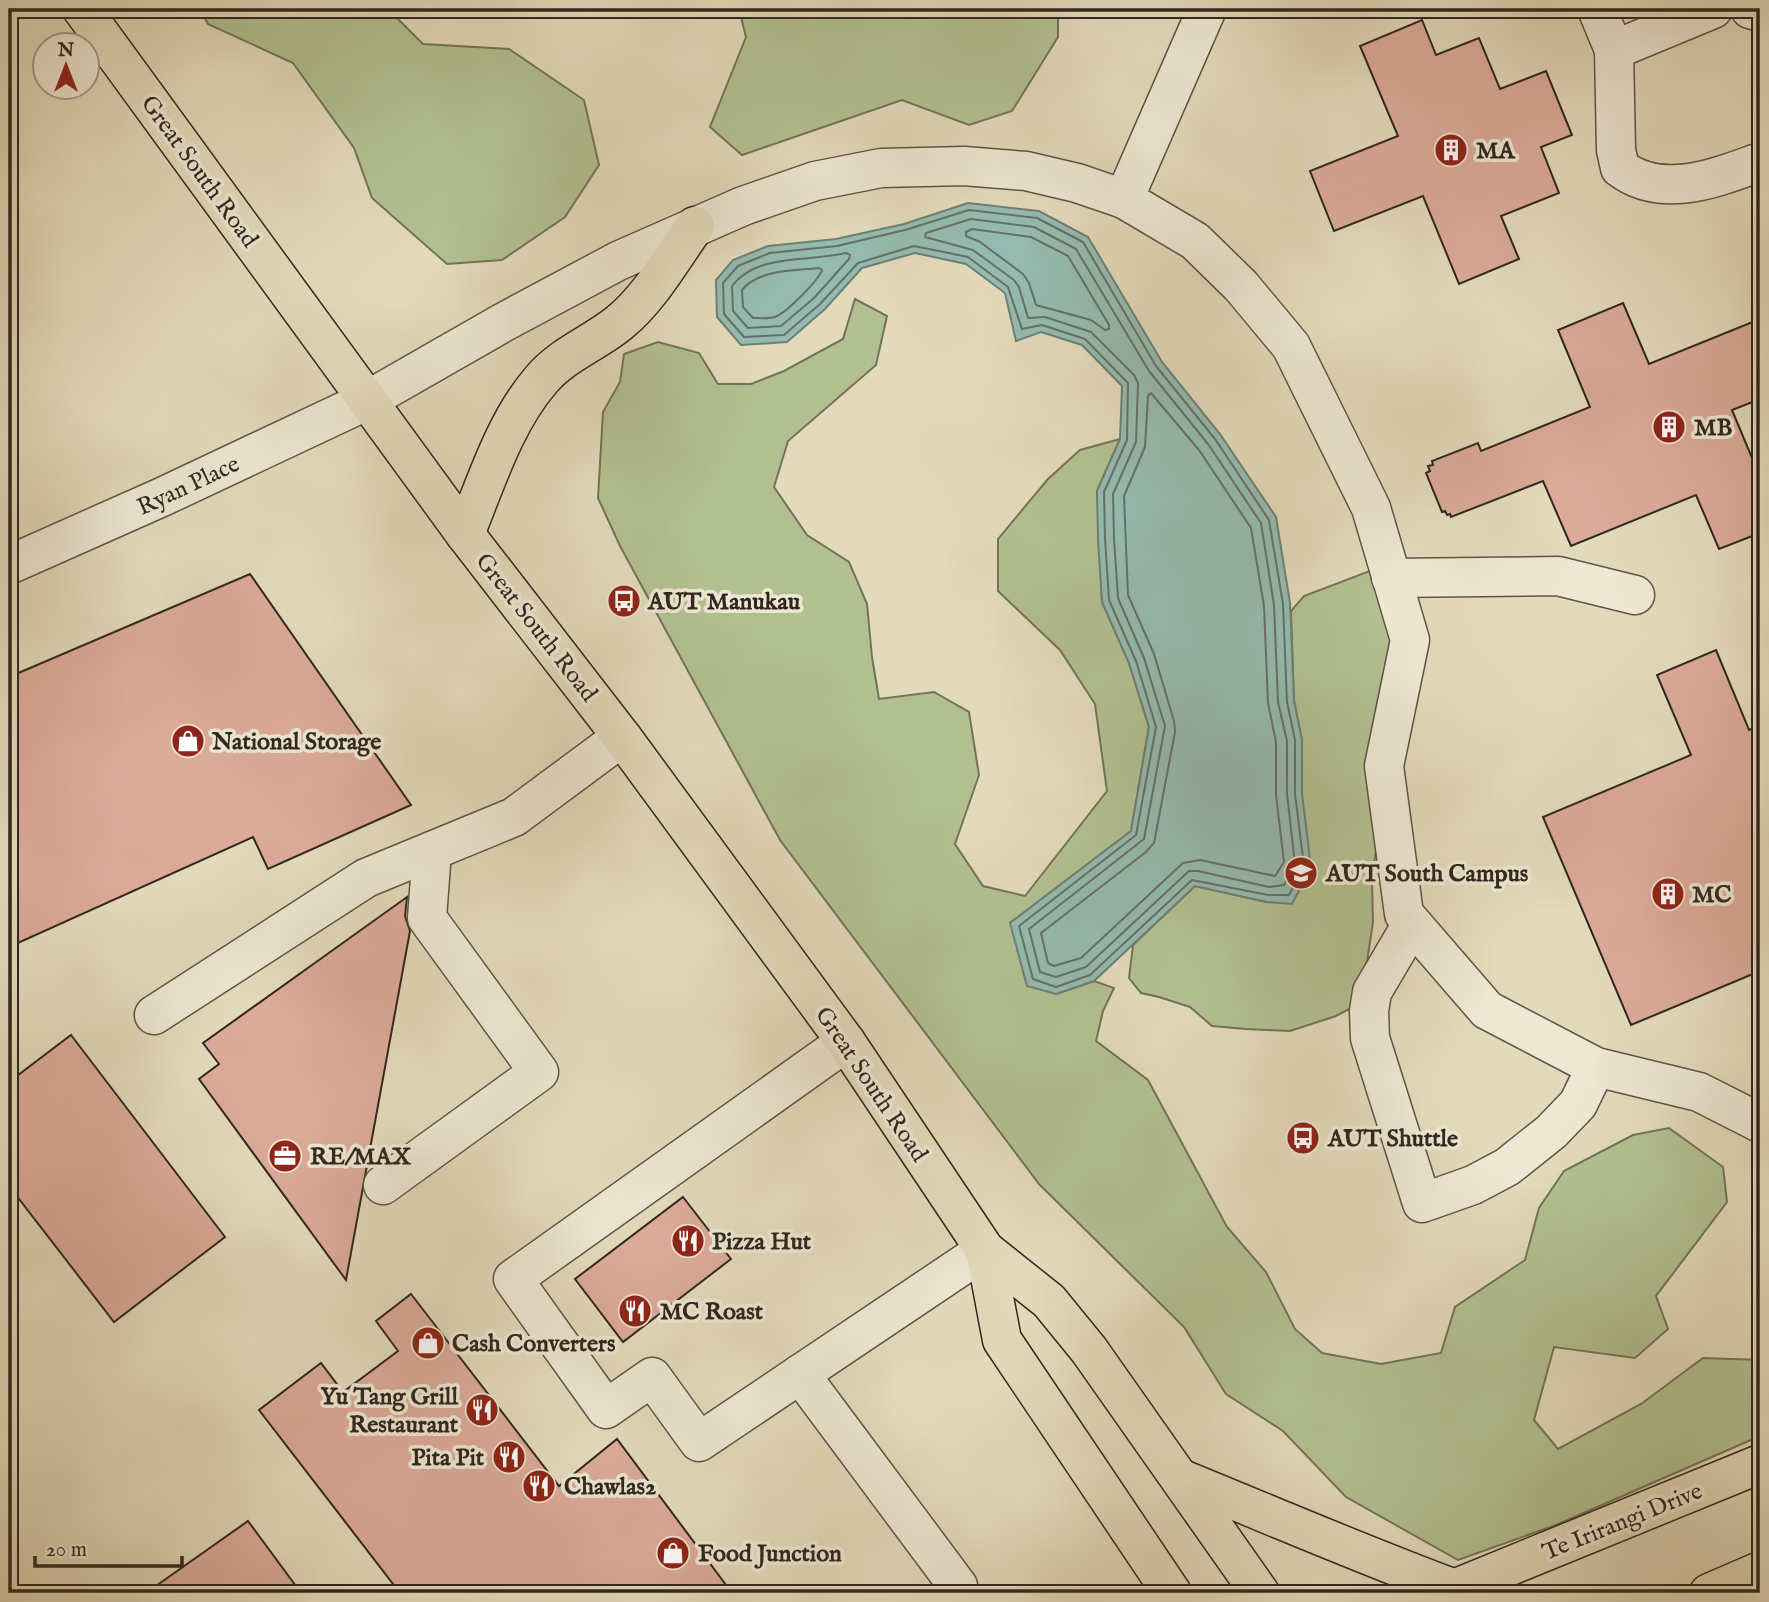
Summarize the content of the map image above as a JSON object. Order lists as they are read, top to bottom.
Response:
{
  "streets": {
    "main road": ["Great South Road", "Te Irirangi Drive"],
    "street": ["Ryan Place"]
  },
  "crossings": [
    ["Great South Road", "Ryan Place"]
  ],
  "places": {
    "building": ["MA", "MB", "MC"],
    "bus stop": ["AUT Manukau", "AUT Shuttle"],
    "shop": ["National Storage", "Cash Converters", "Food Junction"],
    "school or university": ["AUT South Campus"],
    "office": ["RE/MAX"],
    "restaurant": [
      "Pizza Hut",
      "MC Roast",
      "Yu Tang Grill Restaurant",
      "Pita Pit",
      "Chawlas2"
    ]
  },
  "scale_bar": "20 m",
  "north": "top"
}
